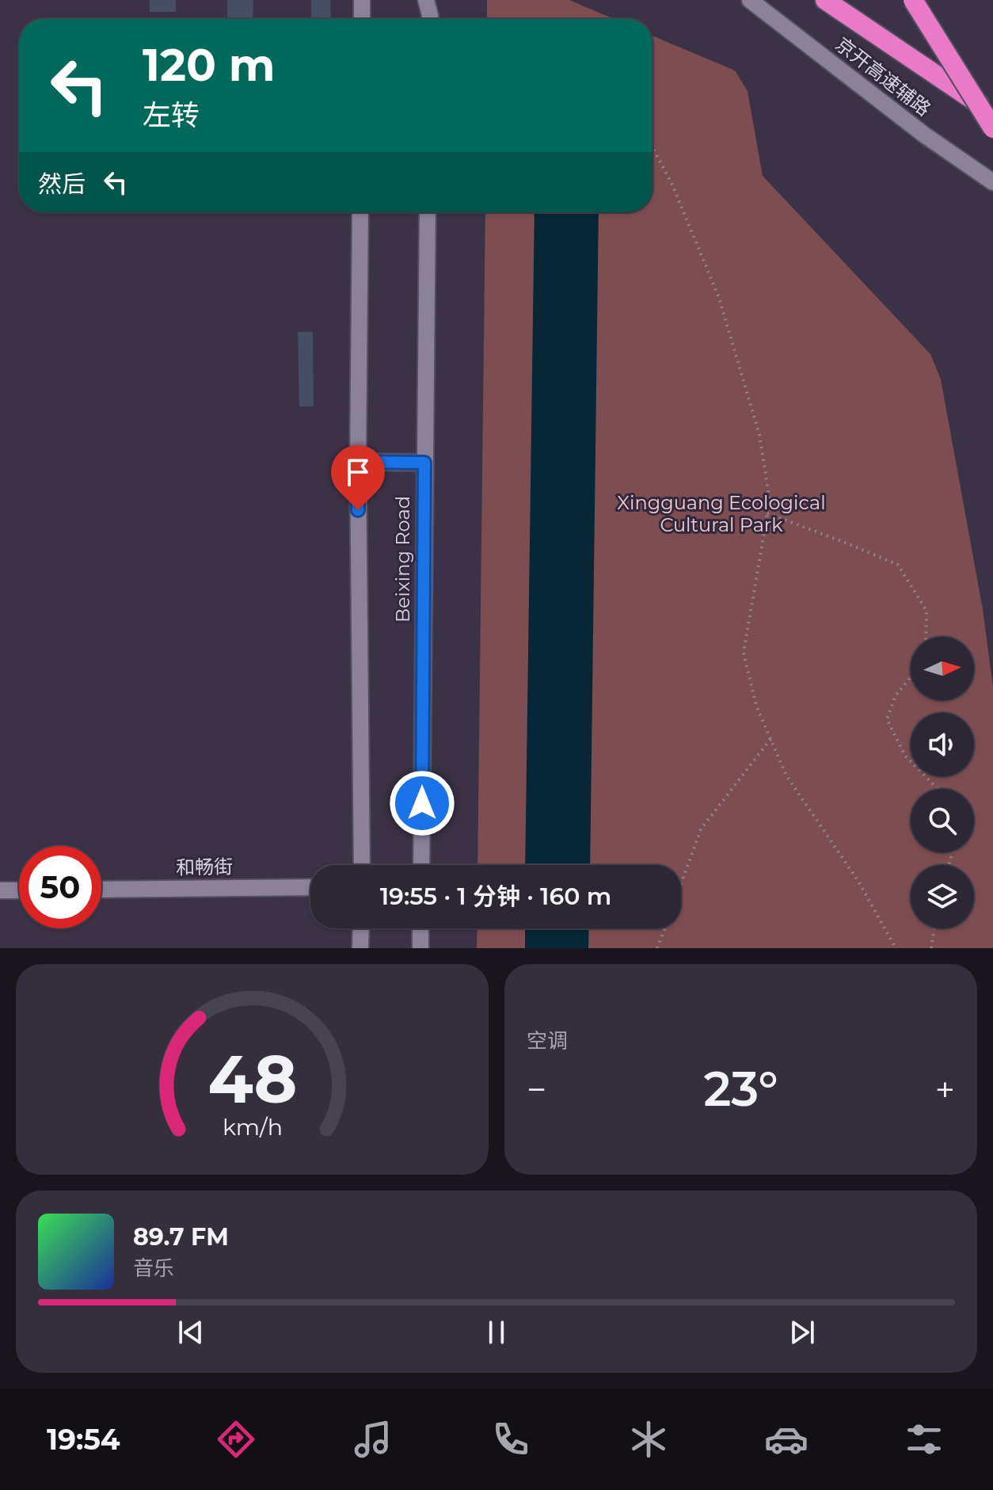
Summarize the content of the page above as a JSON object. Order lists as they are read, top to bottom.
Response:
{
  "streets": {
    "main road": ["京开高速辅路", "Beixing Road", "和畅街"]
  },
  "parks": ["Xingguang Ecological Cultural Park"],
  "north": "right",
  "page": {
    "turn": ["120 m", "左转"],
    "then": "然后",
    "limit": "50",
    "trip": "19:55 · 1 分钟 · 160 m",
    "tile": "空调",
    "heat": ["−", "23°", "+"],
    "song": ["89.7 FM", "音乐"],
    "tabs": "19:54",
    "gauge": ["48", "km/h"]
  }
}
